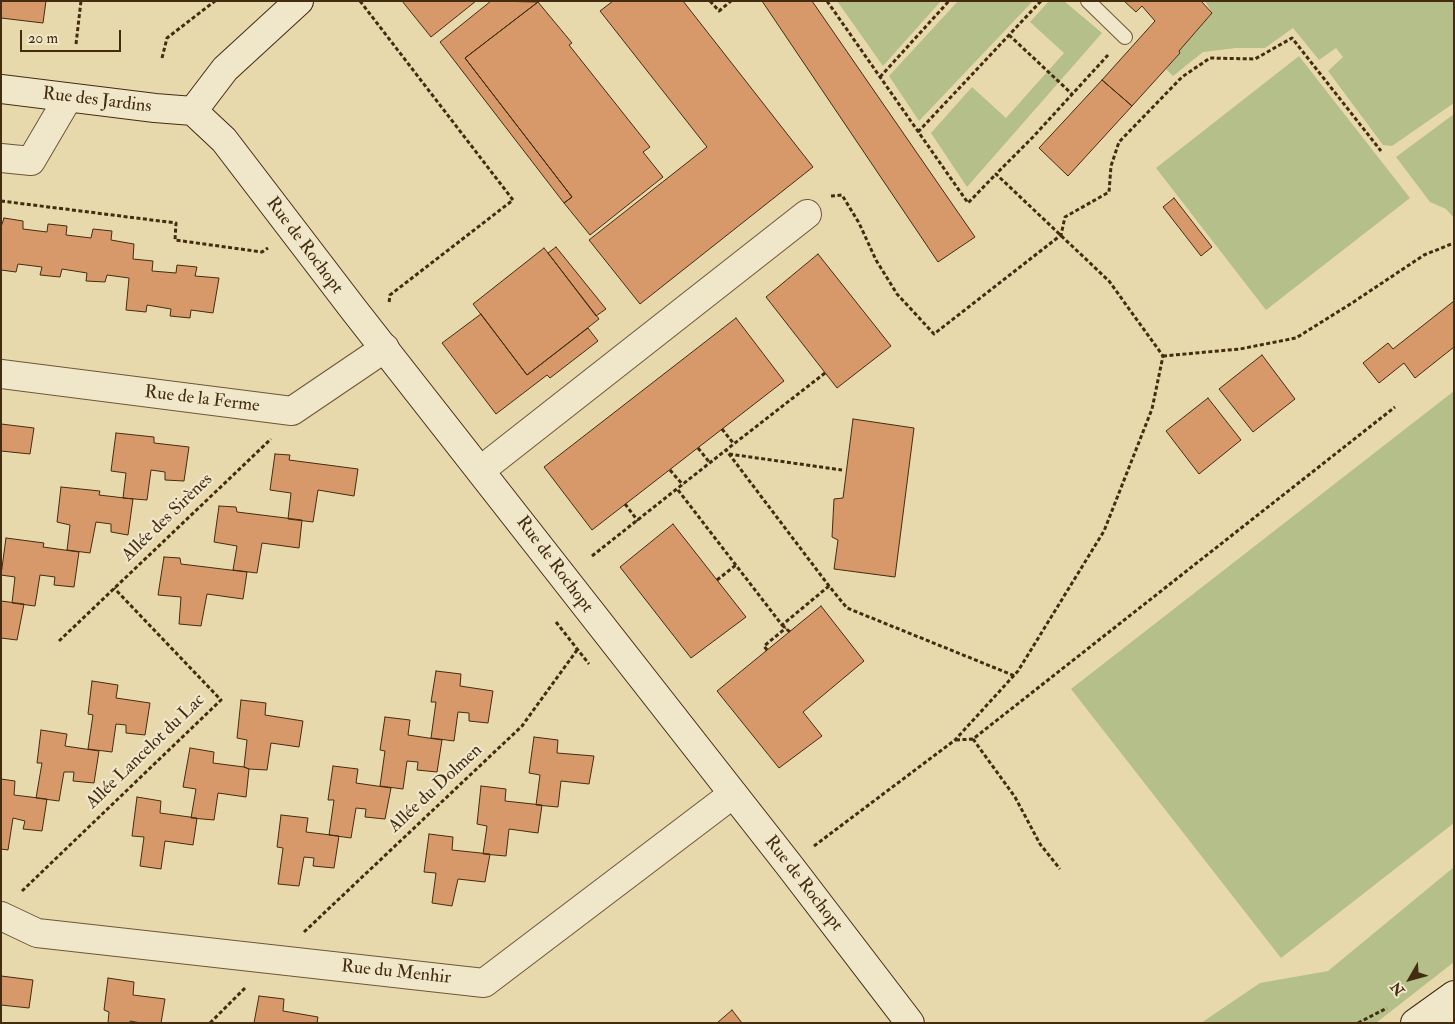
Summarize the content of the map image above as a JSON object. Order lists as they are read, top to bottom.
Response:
{
  "streets": {
    "street": [
      "Rue des Jardins",
      "Rue de Rochopt",
      "Rue de la Ferme",
      "Rue du Menhir"
    ],
    "path": ["Allée des Sirènes", "Allée Lancelot du Lac", "Allée du Dolmen"]
  },
  "crossings": [
    ["Rue des Jardins", "Rue de Rochopt"],
    ["Rue de Rochopt", "Allée du Dolmen"],
    ["Rue de Rochopt", "Rue du Menhir"],
    ["Rue de la Ferme", "Allée des Sirènes"],
    ["Allée des Sirènes", "Allée Lancelot du Lac"],
    ["Allée Lancelot du Lac", "Rue du Menhir"],
    ["Allée du Dolmen", "Rue du Menhir"]
  ],
  "scale_bar": "20 m",
  "north": "bottom left"
}
